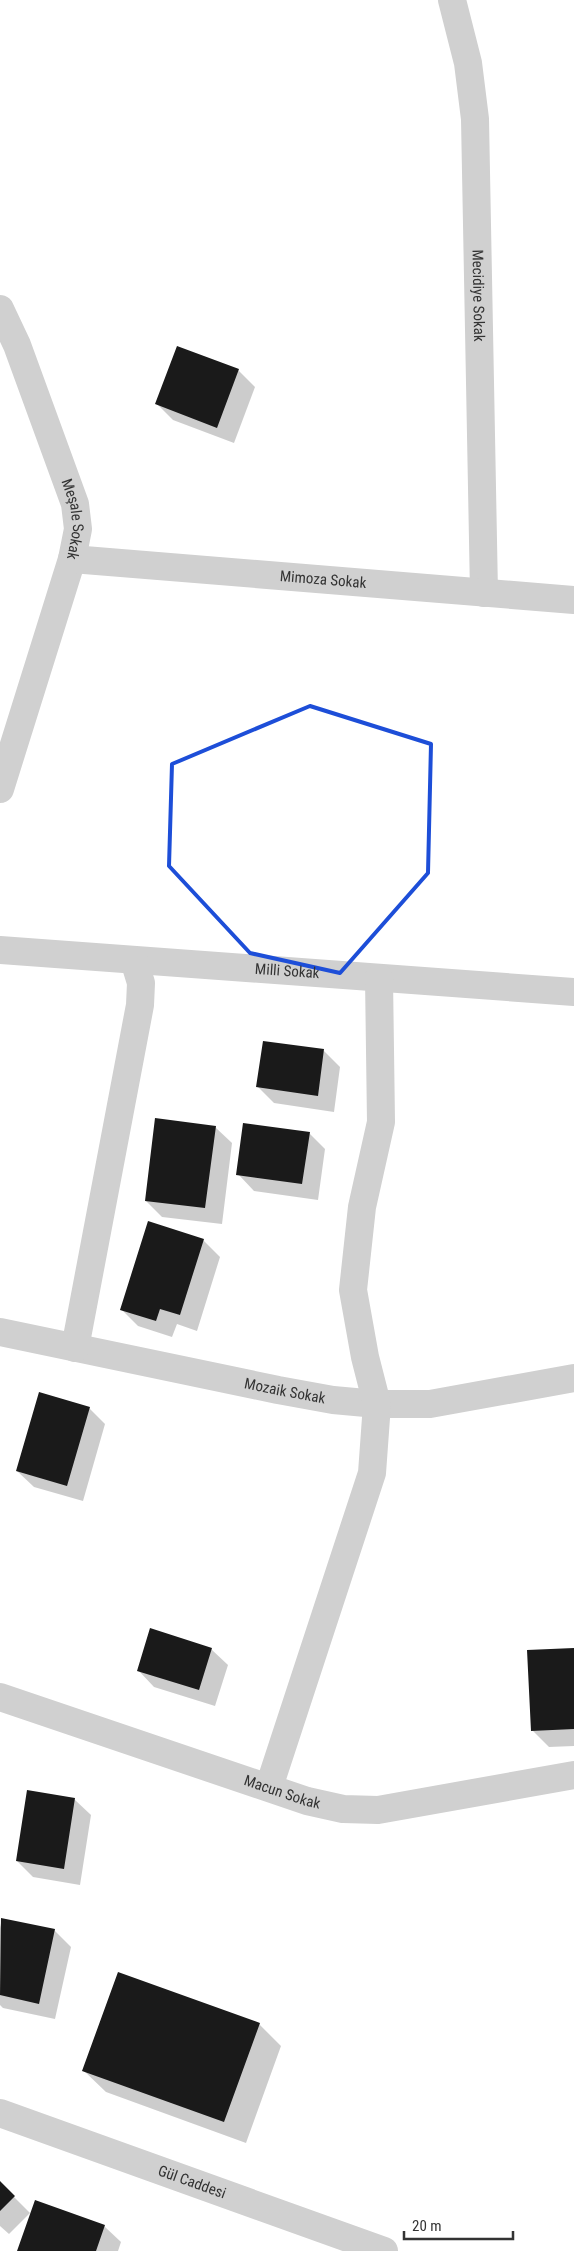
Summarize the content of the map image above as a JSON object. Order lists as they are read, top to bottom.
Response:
{
  "streets": {
    "street": [
      "Mecidiye Sokak",
      "Meşale Sokak",
      "Mimoza Sokak",
      "Milli Sokak",
      "Mozaik Sokak",
      "Macun Sokak",
      "Gül Caddesi"
    ]
  },
  "crossings": [
    ["Mecidiye Sokak", "Mimoza Sokak"],
    ["Meşale Sokak", "Mimoza Sokak"]
  ],
  "scale_bar": "20 m"
}
